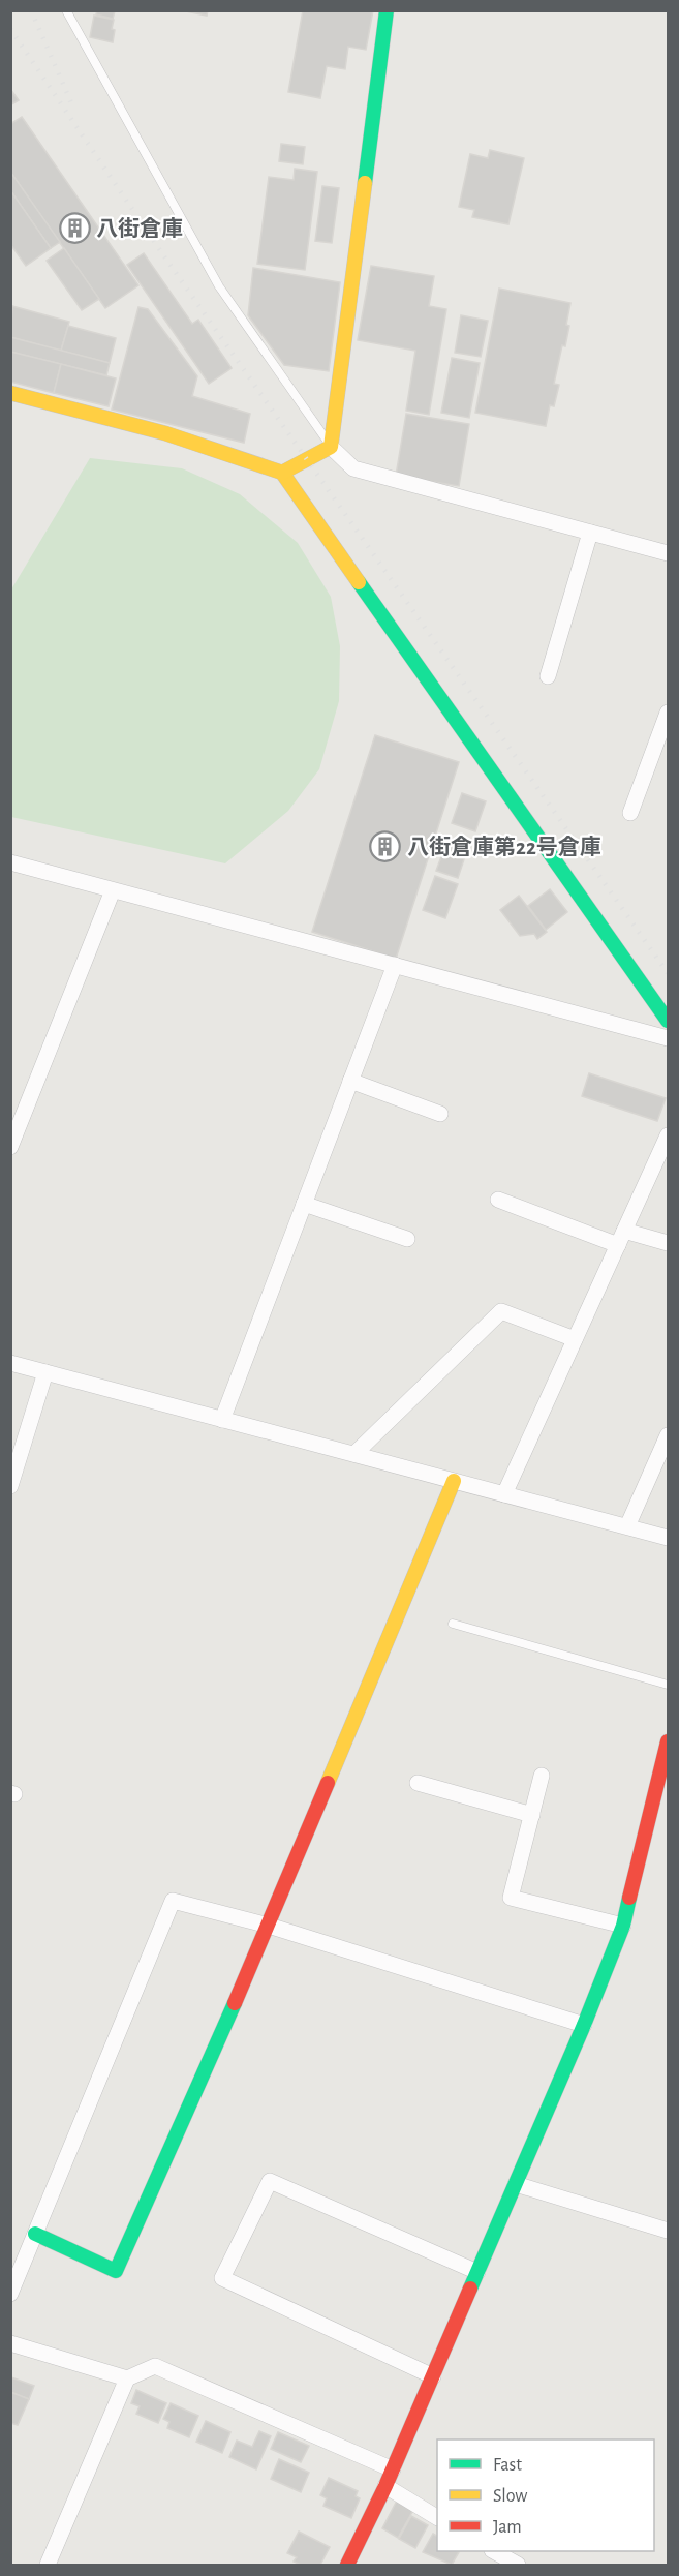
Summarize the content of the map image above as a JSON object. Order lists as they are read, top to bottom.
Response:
{
  "places": {
    "building": ["八街倉庫", "八街倉庫第22号倉庫"]
  },
  "legend": ["Fast", "Slow", "Jam"]
}
